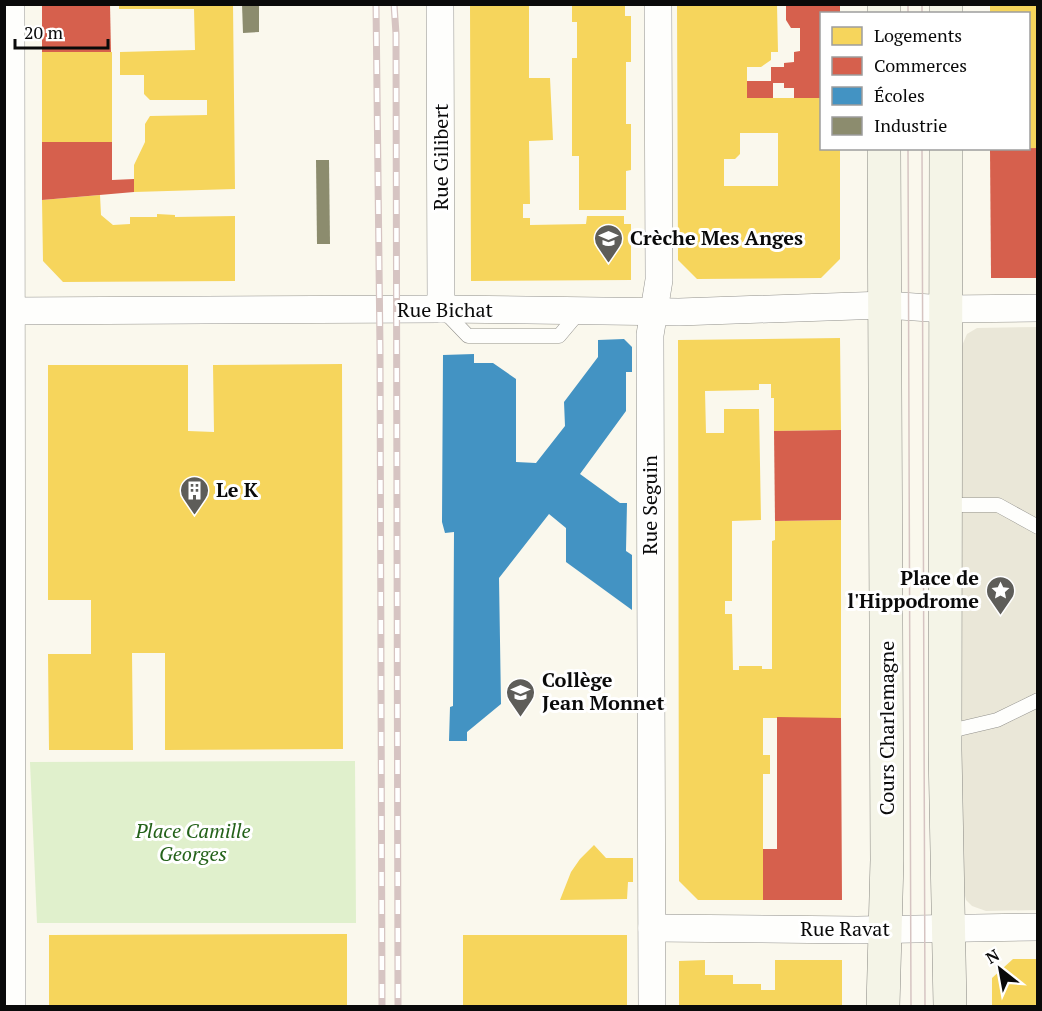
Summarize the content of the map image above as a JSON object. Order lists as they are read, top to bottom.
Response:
{
  "streets": {
    "street": [
      "Rue Gilibert",
      "Rue Bichat",
      "Rue Seguin",
      "Cours Charlemagne",
      "Rue Ravat"
    ]
  },
  "crossings": [
    ["Rue Gilibert", "Rue Bichat"],
    ["Rue Bichat", "Rue Seguin"],
    ["Rue Bichat", "Cours Charlemagne"],
    ["Rue Seguin", "Rue Ravat"],
    ["Cours Charlemagne", "Rue Ravat"]
  ],
  "parks": ["Place Camille Georges"],
  "places": {
    "school or university": ["Crèche Mes Anges", "Collège Jean Monnet"],
    "building": ["Le K"],
    "place": ["Place de l'Hippodrome"]
  },
  "legend": [
    "Logements",
    "Commerces",
    "Écoles",
    "Industrie"
  ],
  "scale_bar": "20 m",
  "north": "top left"
}
